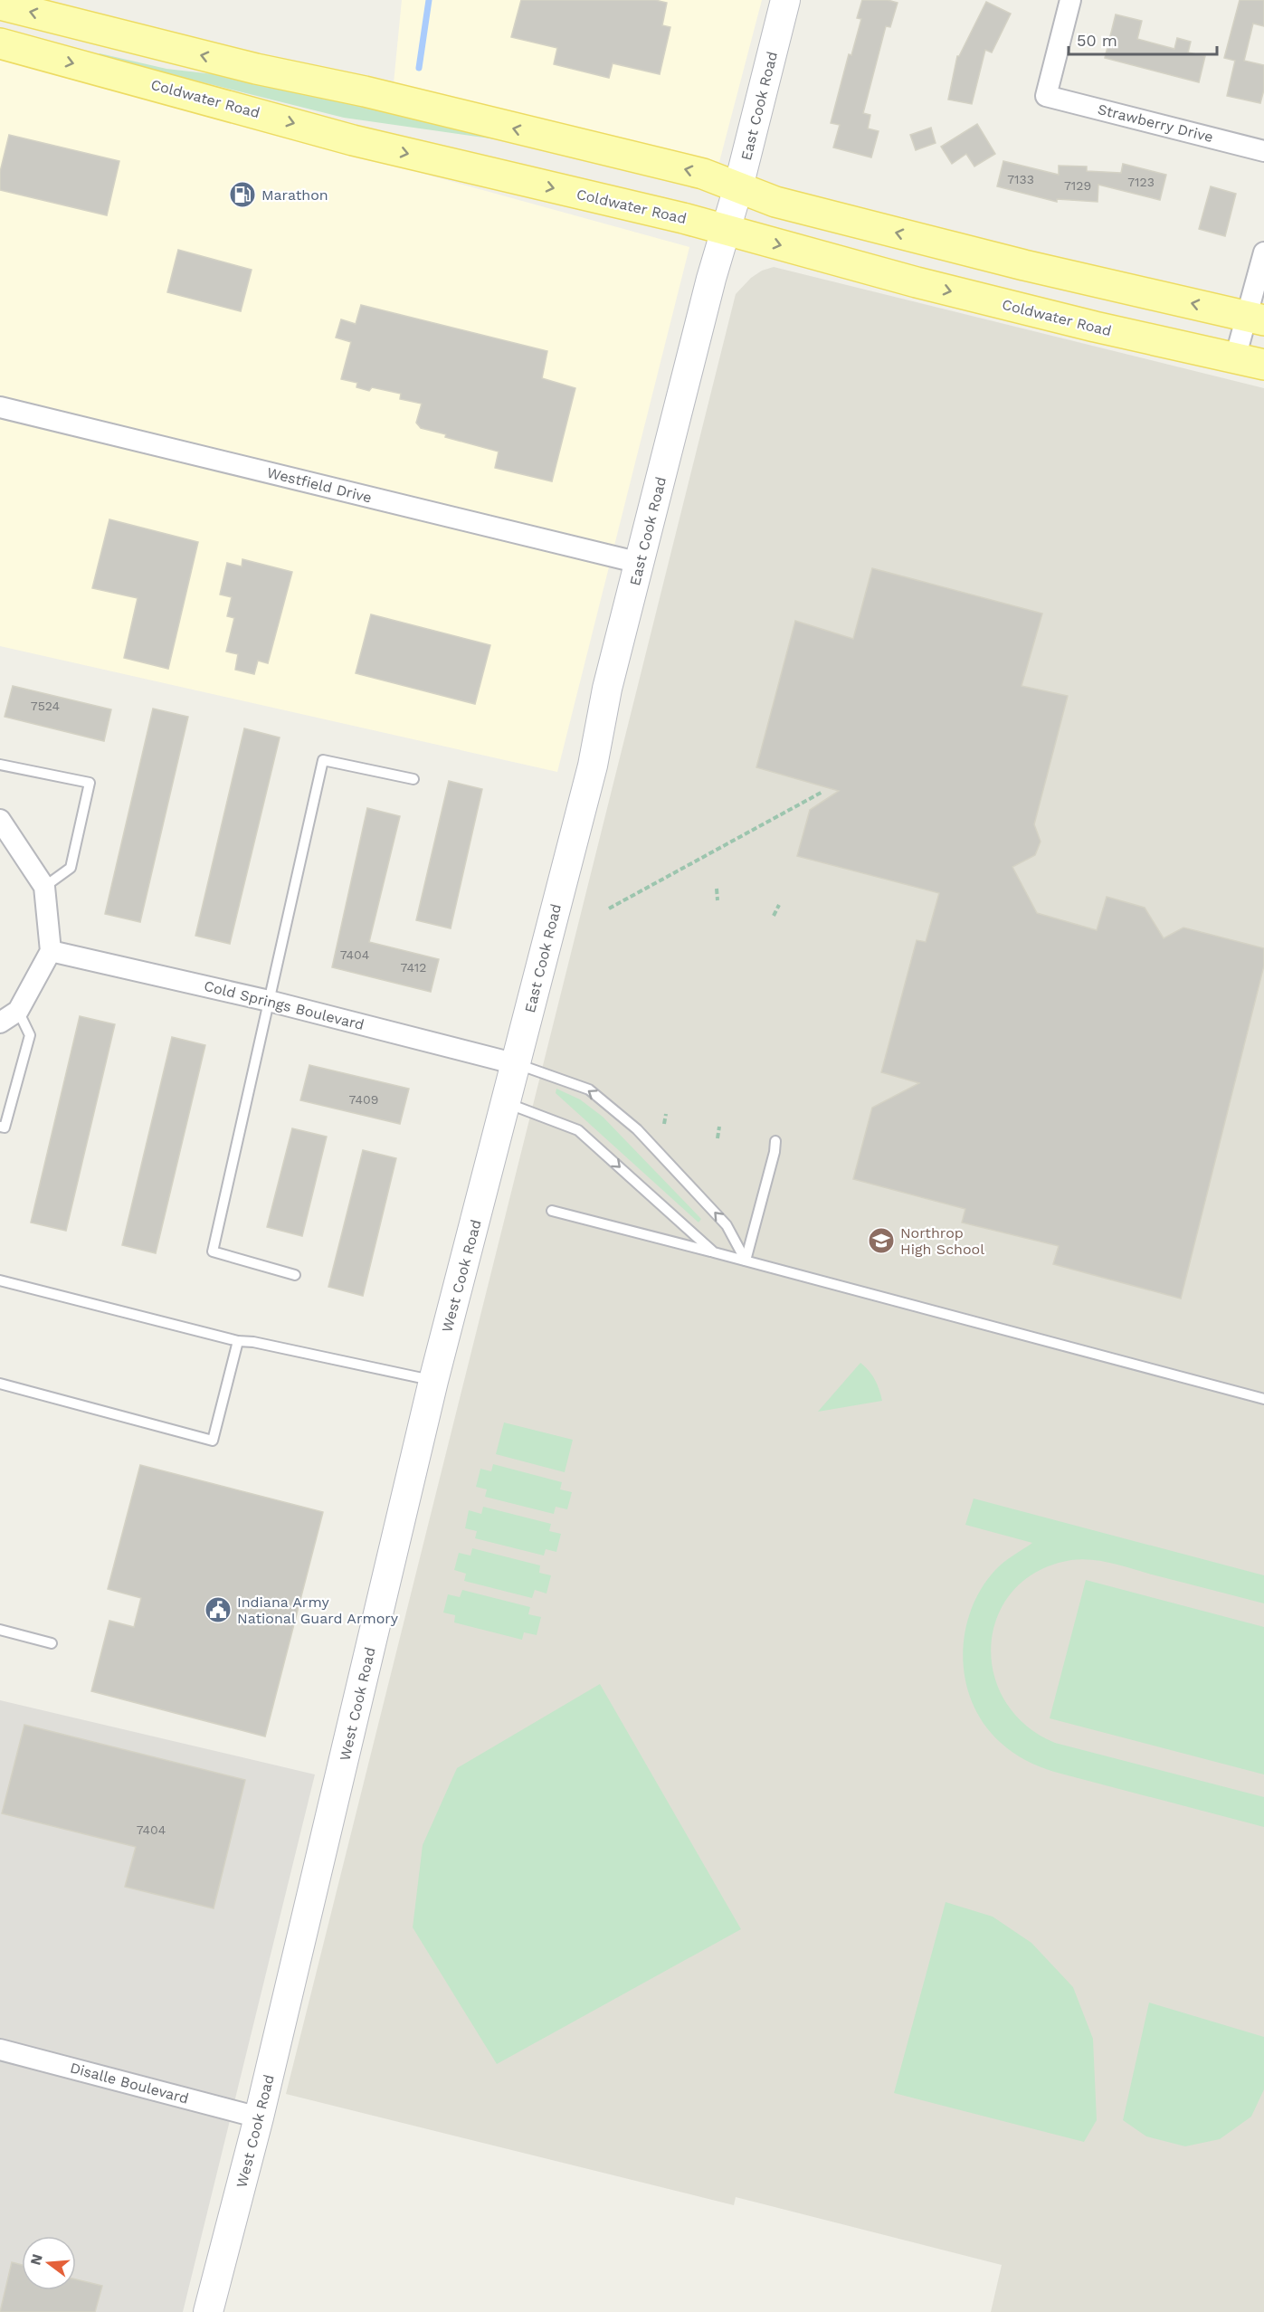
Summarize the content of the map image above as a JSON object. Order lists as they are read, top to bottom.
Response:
{
  "streets": {
    "main road": ["Coldwater Road", "East Cook Road", "West Cook Road"],
    "street": [
      "Strawberry Drive",
      "Westfield Drive",
      "Cold Springs Boulevard",
      "Disalle Boulevard"
    ]
  },
  "crossings": [
    ["Coldwater Road", "East Cook Road"],
    ["East Cook Road", "Westfield Drive"],
    ["East Cook Road", "Cold Springs Boulevard"],
    ["East Cook Road", "West Cook Road"],
    ["Cold Springs Boulevard", "West Cook Road"],
    ["West Cook Road", "Disalle Boulevard"]
  ],
  "places": {
    "fuel station": ["Marathon"],
    "school or university": ["Northrop High School"],
    "public building": ["Indiana Army National Guard Armory"]
  },
  "house_numbers": [
    "7133",
    "7123",
    "7129",
    "7524",
    "7404",
    "7412",
    "7409",
    "7404"
  ],
  "scale_bar": "50 m",
  "north": "left"
}
